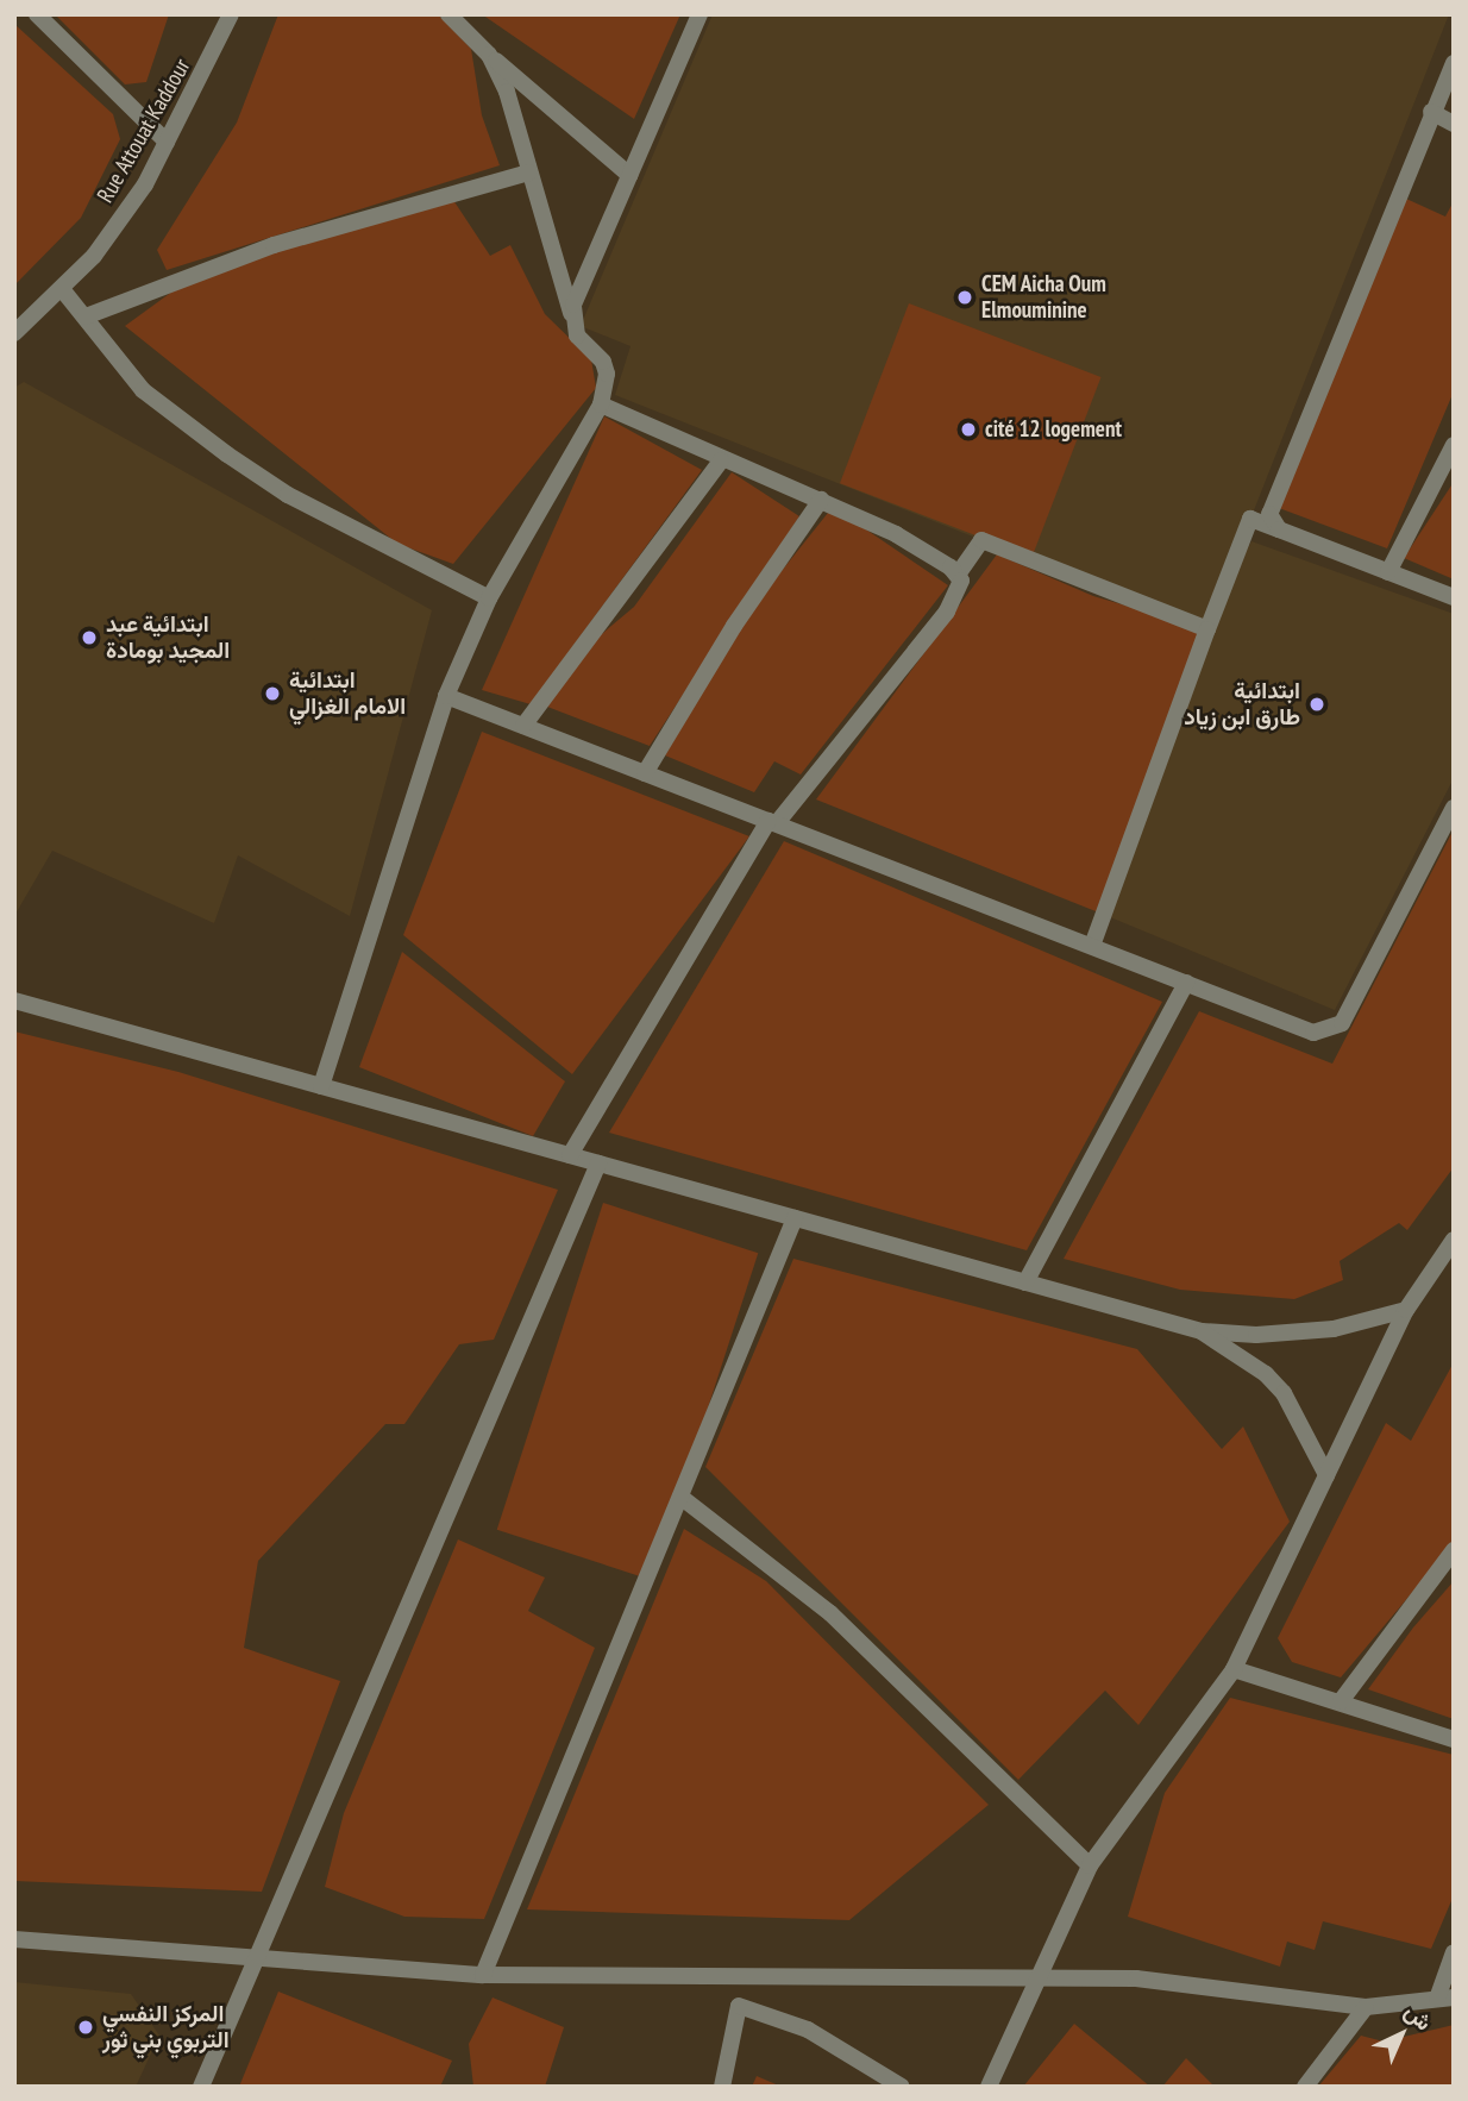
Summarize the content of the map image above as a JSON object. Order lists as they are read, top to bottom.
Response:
{
  "streets": {
    "street": ["Rue Attouat Kaddour"]
  },
  "places": [
    "CEM Aicha Oum Elmouminine",
    "cité 12 logement",
    "ابتدائية عبد المجيد بومادة",
    "ابتدائية الامام الغزالي",
    "ابتدائية طارق ابن زياد",
    "المركز النفسي التربوي بني ثور"
  ],
  "north": "top right"
}
